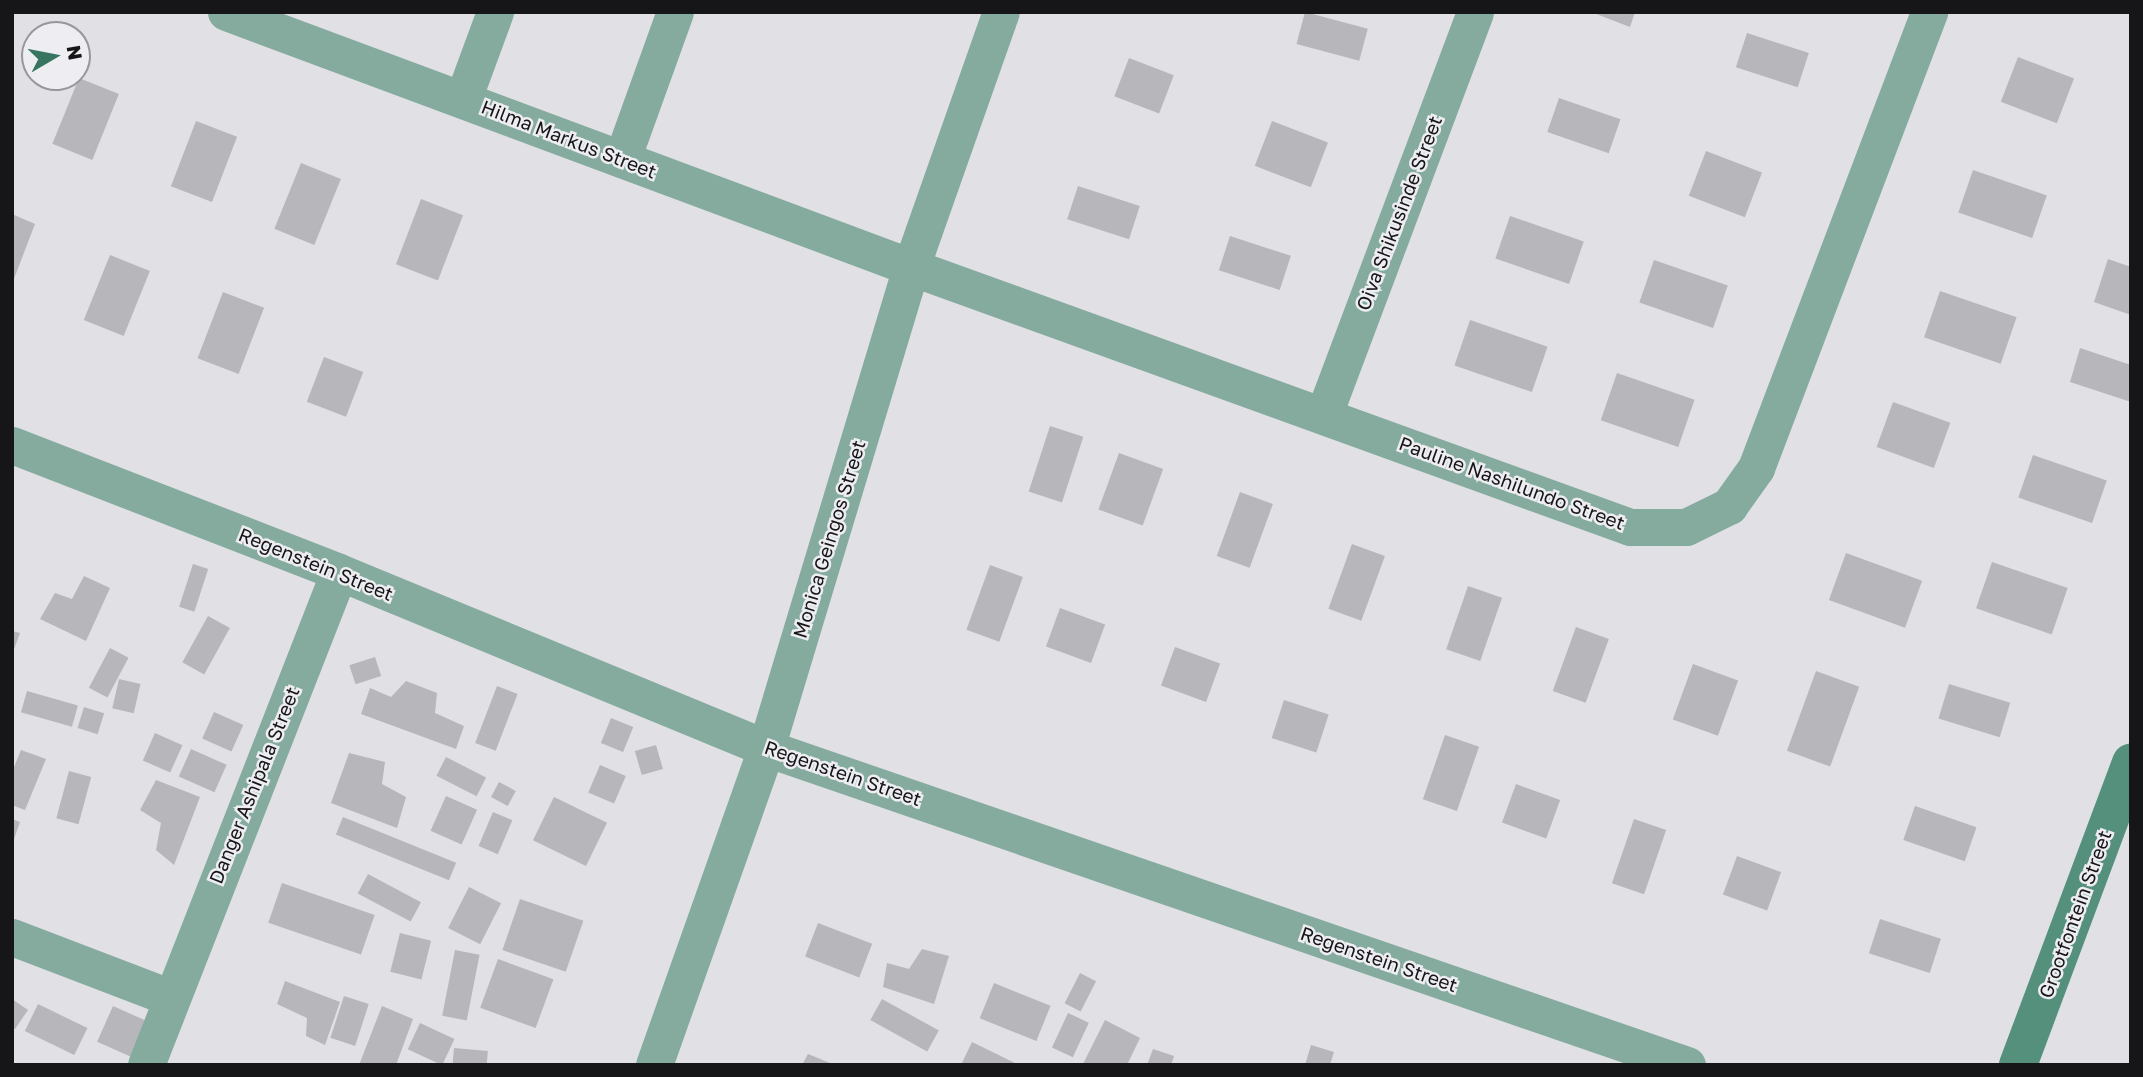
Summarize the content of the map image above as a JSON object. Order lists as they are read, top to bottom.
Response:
{
  "streets": {
    "street": [
      "Hilma Markus Street",
      "Oiva Shikusinde Street",
      "Pauline Nashilundo Street",
      "Monica Geingos Street",
      "Regenstein Street",
      "Danger Ashipala Street",
      "Grootfontein Street"
    ]
  },
  "crossings": [
    ["Hilma Markus Street", "Pauline Nashilundo Street"],
    ["Hilma Markus Street", "Monica Geingos Street"],
    ["Oiva Shikusinde Street", "Pauline Nashilundo Street"],
    ["Pauline Nashilundo Street", "Monica Geingos Street"],
    ["Monica Geingos Street", "Regenstein Street"],
    ["Regenstein Street", "Danger Ashipala Street"]
  ],
  "north": "right"
}
